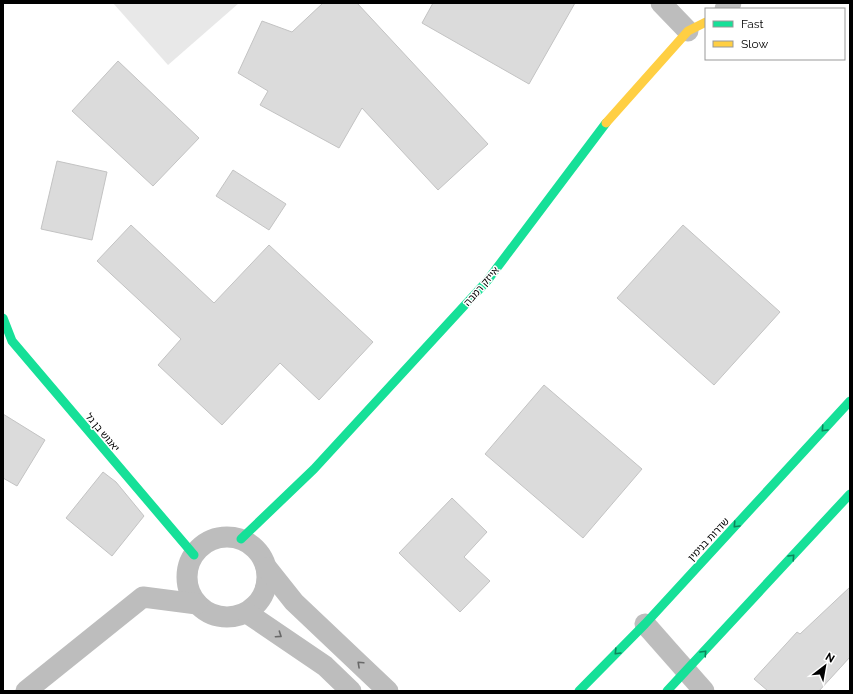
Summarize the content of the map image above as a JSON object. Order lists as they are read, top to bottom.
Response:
{
  "streets": {
    "street": ["אייזק רמבה", "יאנוש בן גל", "שדרות בנימין"]
  },
  "crossings": [
    ["אייזק רמבה", "יאנוש בן גל"]
  ],
  "legend": ["Fast", "Slow"],
  "north": "top right"
}
